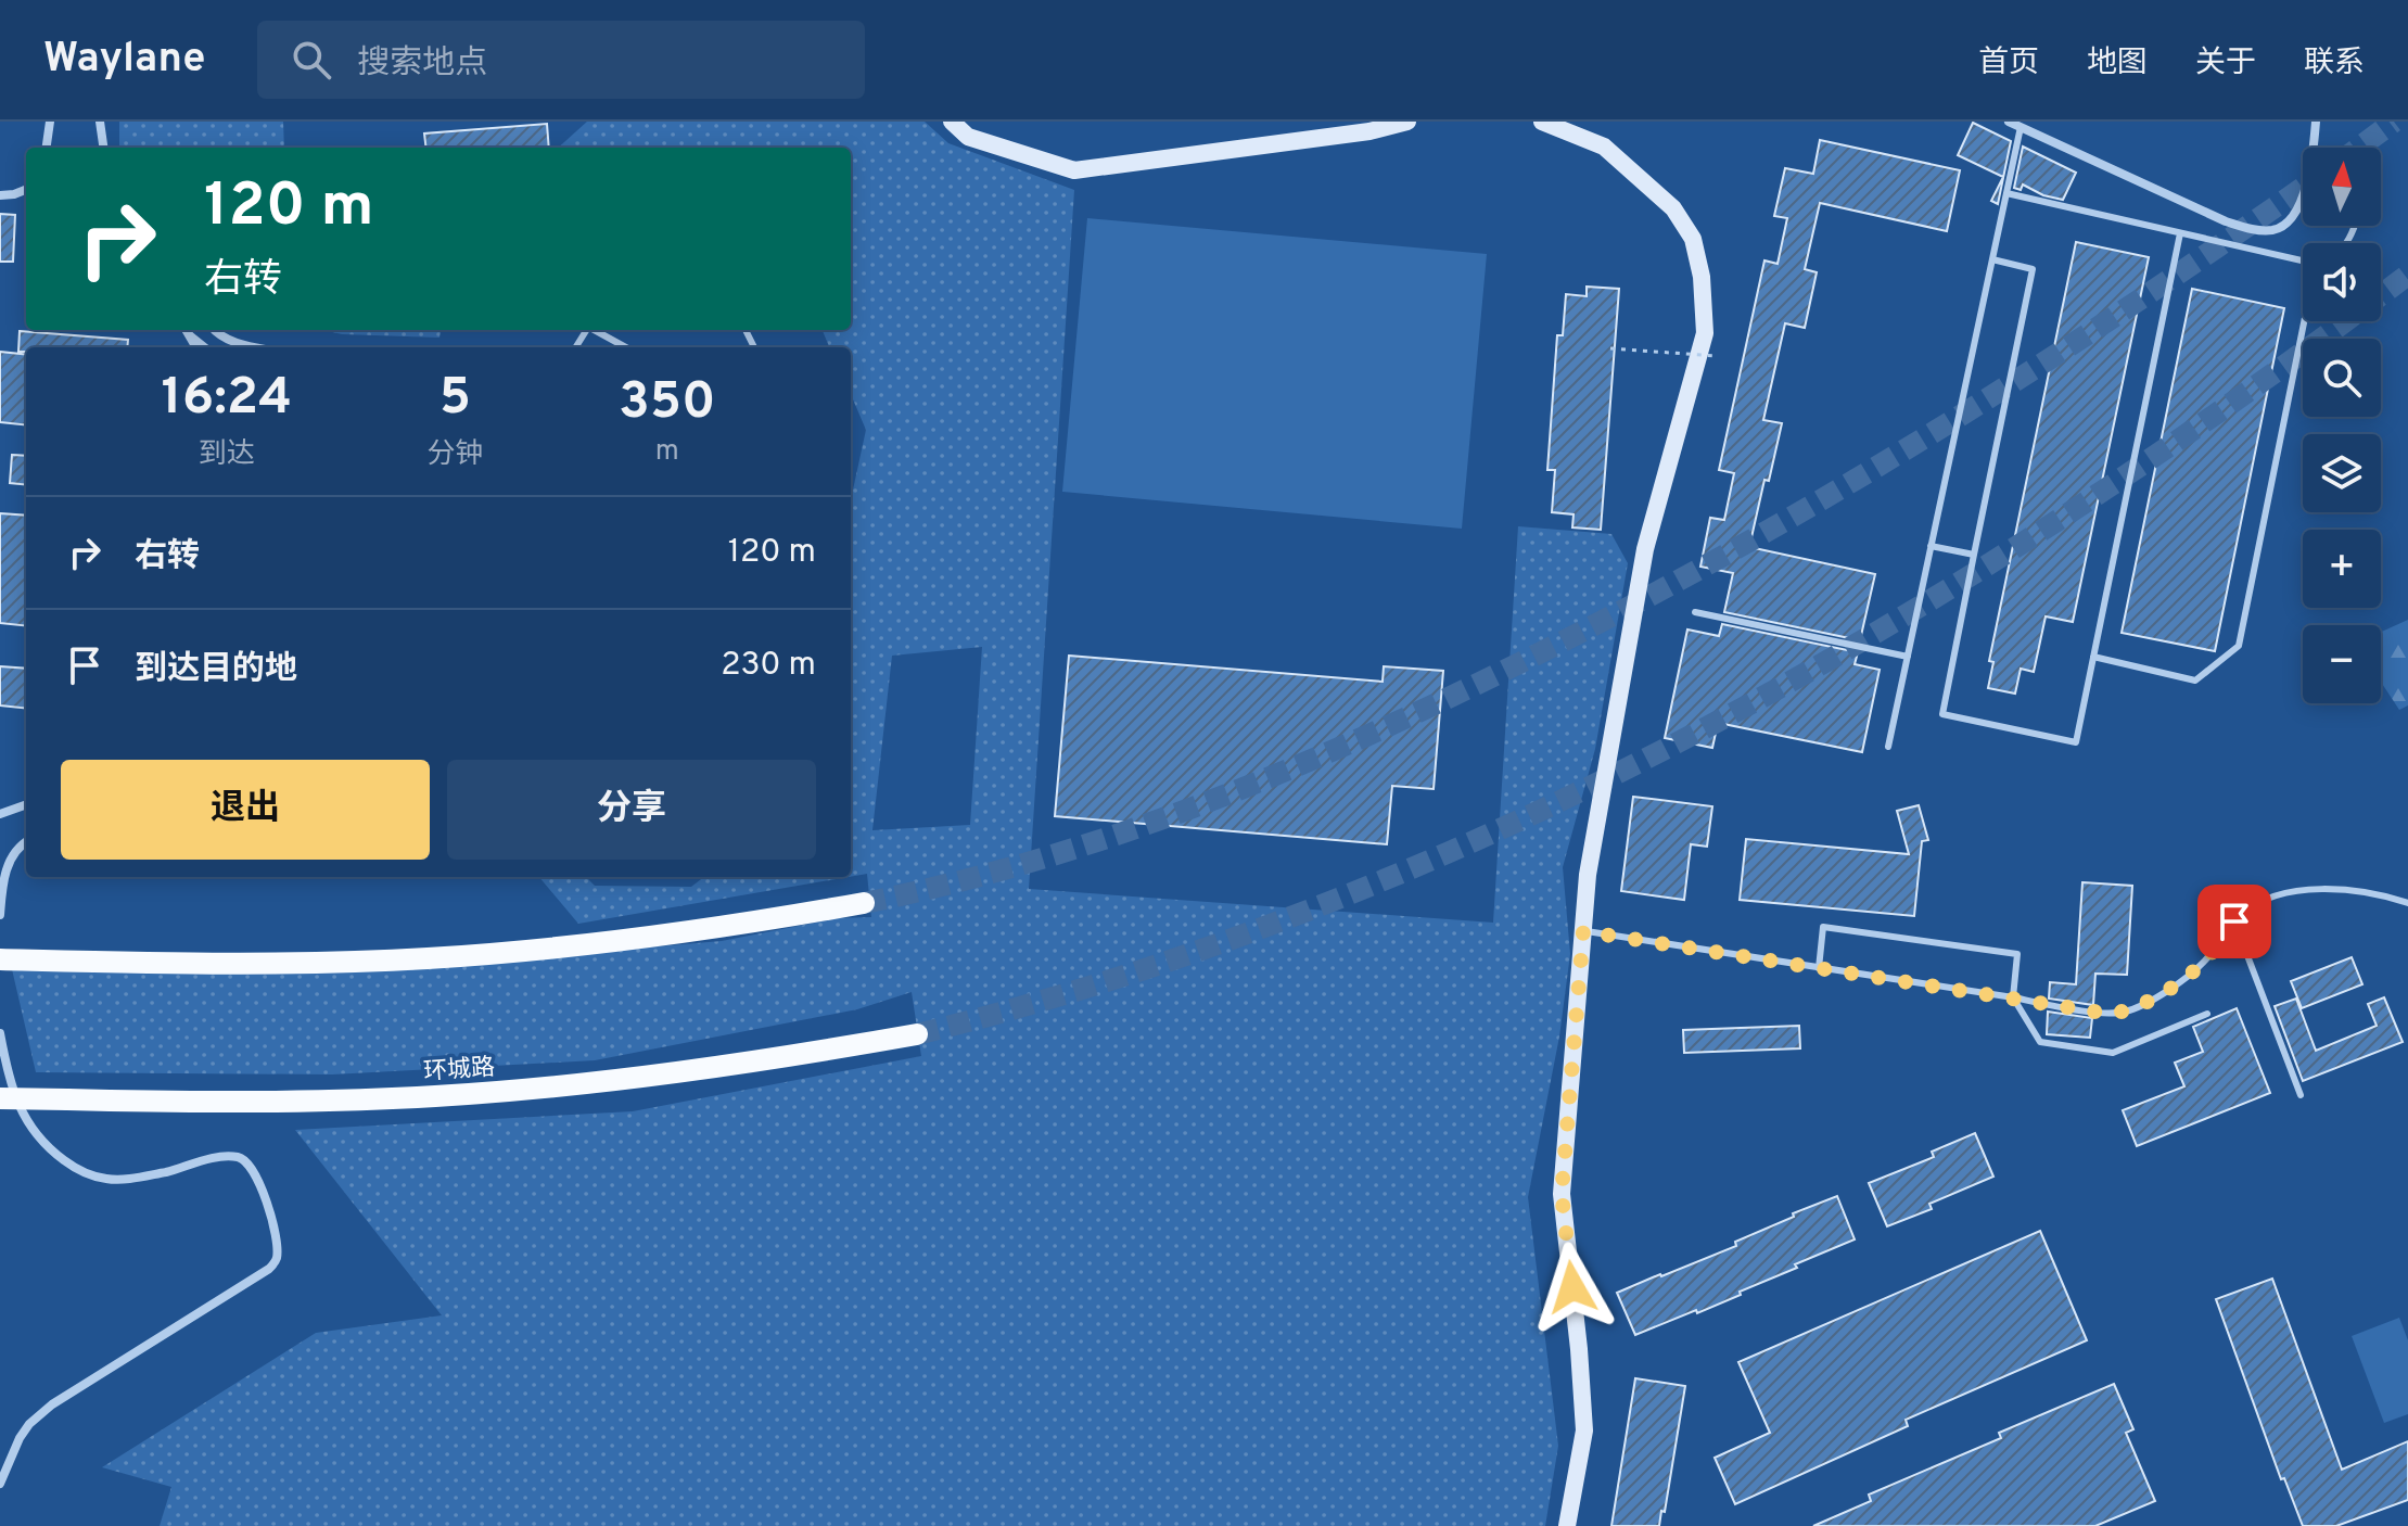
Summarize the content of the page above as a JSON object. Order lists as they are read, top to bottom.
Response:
{
  "streets": {
    "main road": ["环城路"]
  },
  "north": "top",
  "page": {
    "header": "Waylane",
    "search": "搜索地点",
    "nav": [
      "首页",
      "地图",
      "关于",
      "联系"
    ],
    "map_buttons": ["+", "−"],
    "turn": ["120 m", "右转"],
    "eta": [
      "16:24",
      "到达",
      "5",
      "分钟",
      "350",
      "m"
    ],
    "list": [
      {
        "name": "右转",
        "value": "120 m"
      },
      {
        "name": "到达目的地",
        "value": "230 m"
      }
    ],
    "buttons": ["退出", "分享"]
  }
}
